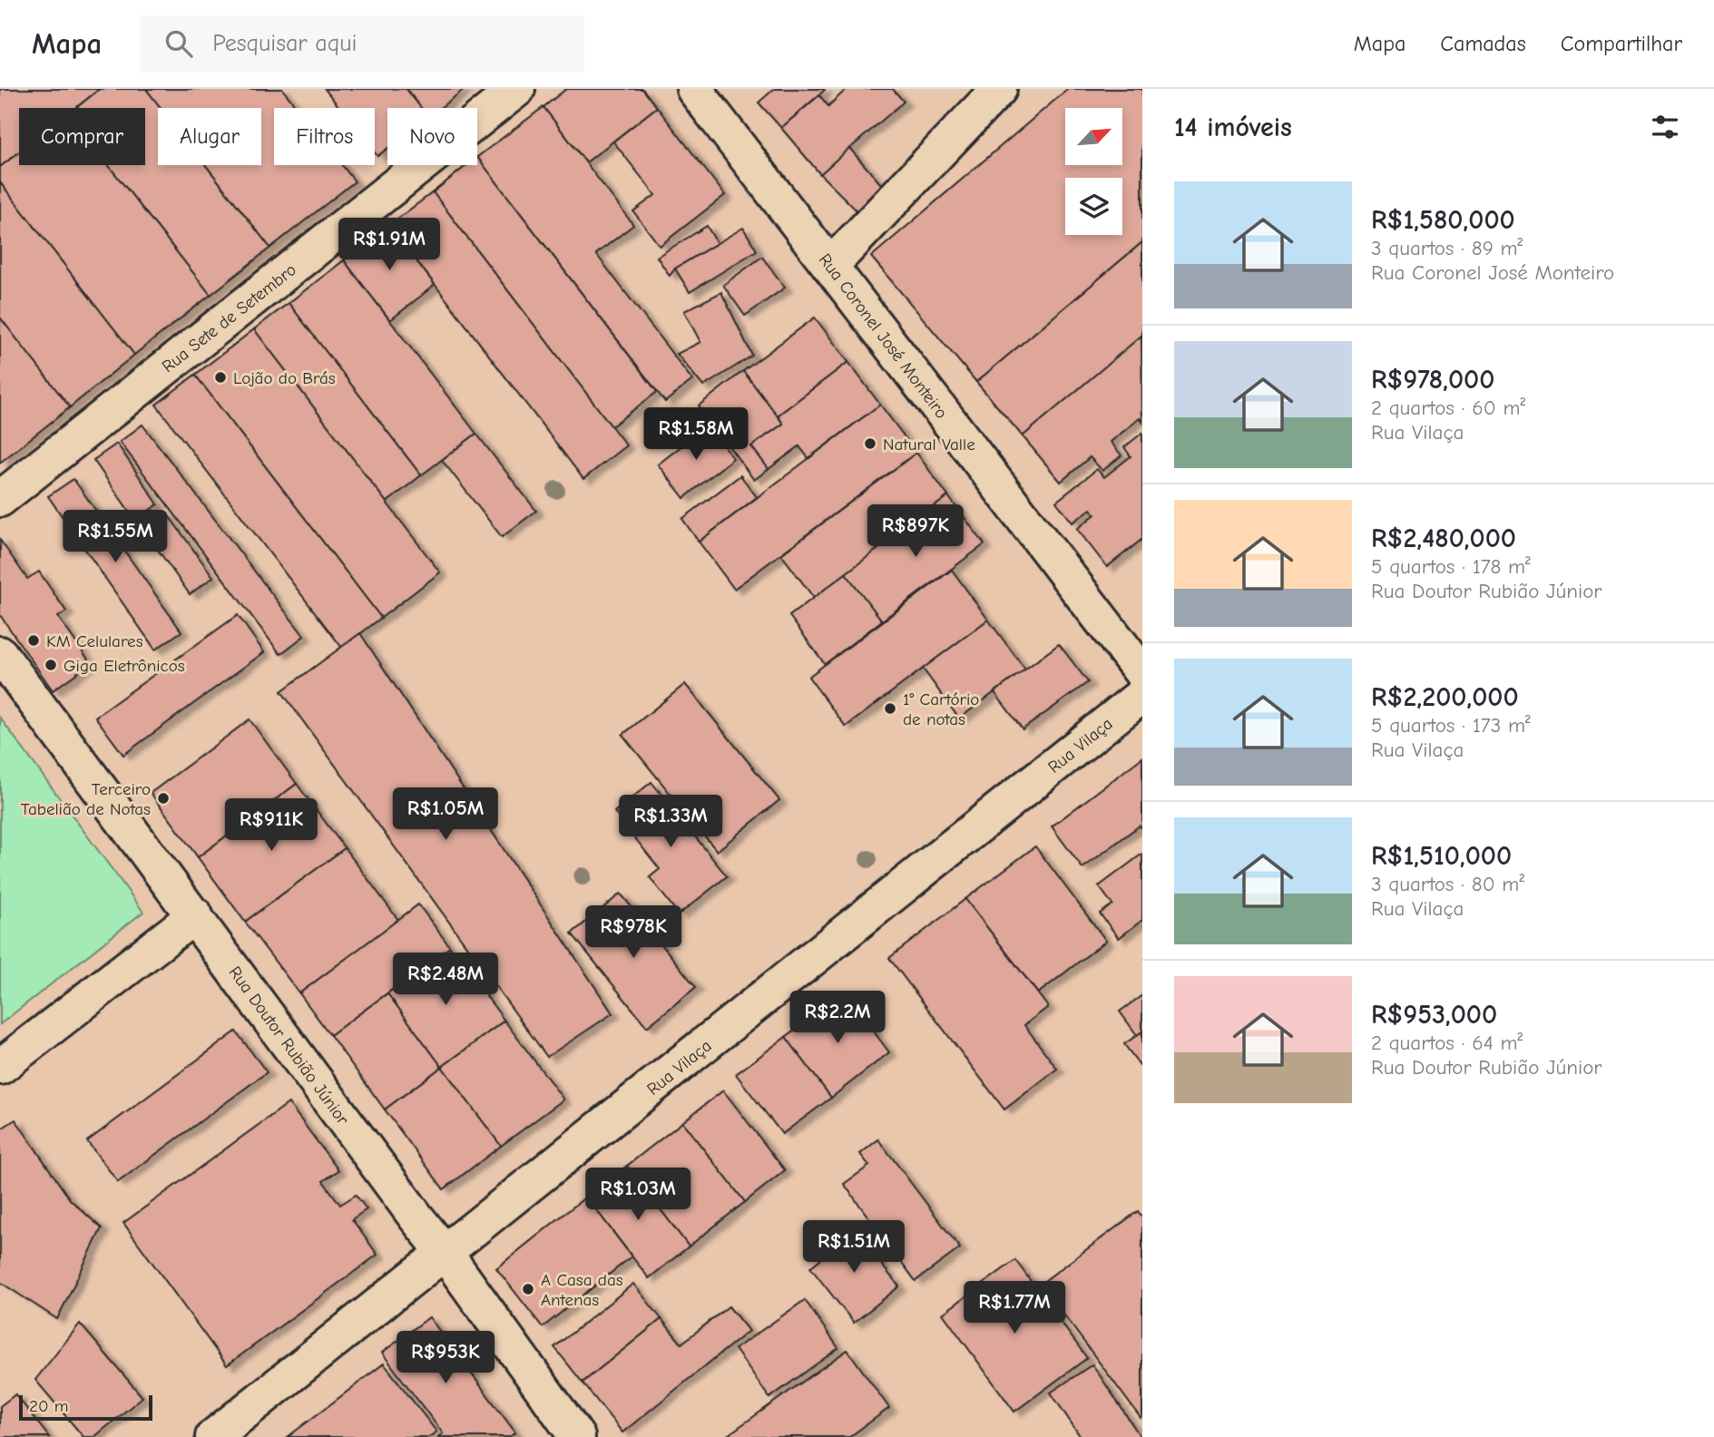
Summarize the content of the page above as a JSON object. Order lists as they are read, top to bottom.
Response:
{
  "streets": {
    "street": [
      "Rua Sete de Setembro",
      "Rua Coronel José Monteiro",
      "Rua Vilaça",
      "Rua Doutor Rubião Júnior"
    ]
  },
  "crossings": [
    ["Rua Vilaça", "Rua Doutor Rubião Júnior"]
  ],
  "places": [
    "Lojão do Brás",
    "Natural Valle",
    "KM Celulares",
    "Giga Eletrônicos",
    "1° Cartório de notas",
    "Terceiro Tabelião de Notas",
    "A Casa das Antenas"
  ],
  "scale_bar": "20 m",
  "north": "top right",
  "page": {
    "header": "Mapa",
    "search": "Pesquisar aqui",
    "nav": ["Mapa", "Camadas", "Compartilhar"],
    "heading": "14 imóveis",
    "chip": [
      "Comprar",
      "Alugar",
      "Filtros",
      "Novo"
    ],
    "list": [
      {
        "name": "R$1,580,000",
        "note": "3 quartos · 89 m² · Rua Coronel José Monteiro"
      },
      {
        "name": "R$978,000",
        "note": "2 quartos · 60 m² · Rua Vilaça"
      },
      {
        "name": "R$2,480,000",
        "note": "5 quartos · 178 m² · Rua Doutor Rubião Júnior"
      },
      {
        "name": "R$2,200,000",
        "note": "5 quartos · 173 m² · Rua Vilaça"
      },
      {
        "name": "R$1,510,000",
        "note": "3 quartos · 80 m² · Rua Vilaça"
      },
      {
        "name": "R$953,000",
        "note": "2 quartos · 64 m² · Rua Doutor Rubião Júnior"
      }
    ],
    "price": [
      "R$1.91M",
      "R$1.58M",
      "R$897K",
      "R$1.55M",
      "R$1.05M",
      "R$1.33M",
      "R$911K",
      "R$978K",
      "R$2.48M",
      "R$2.2M",
      "R$1.03M",
      "R$1.51M",
      "R$1.77M",
      "R$953K"
    ],
    "scale": "20 m"
  }
}
